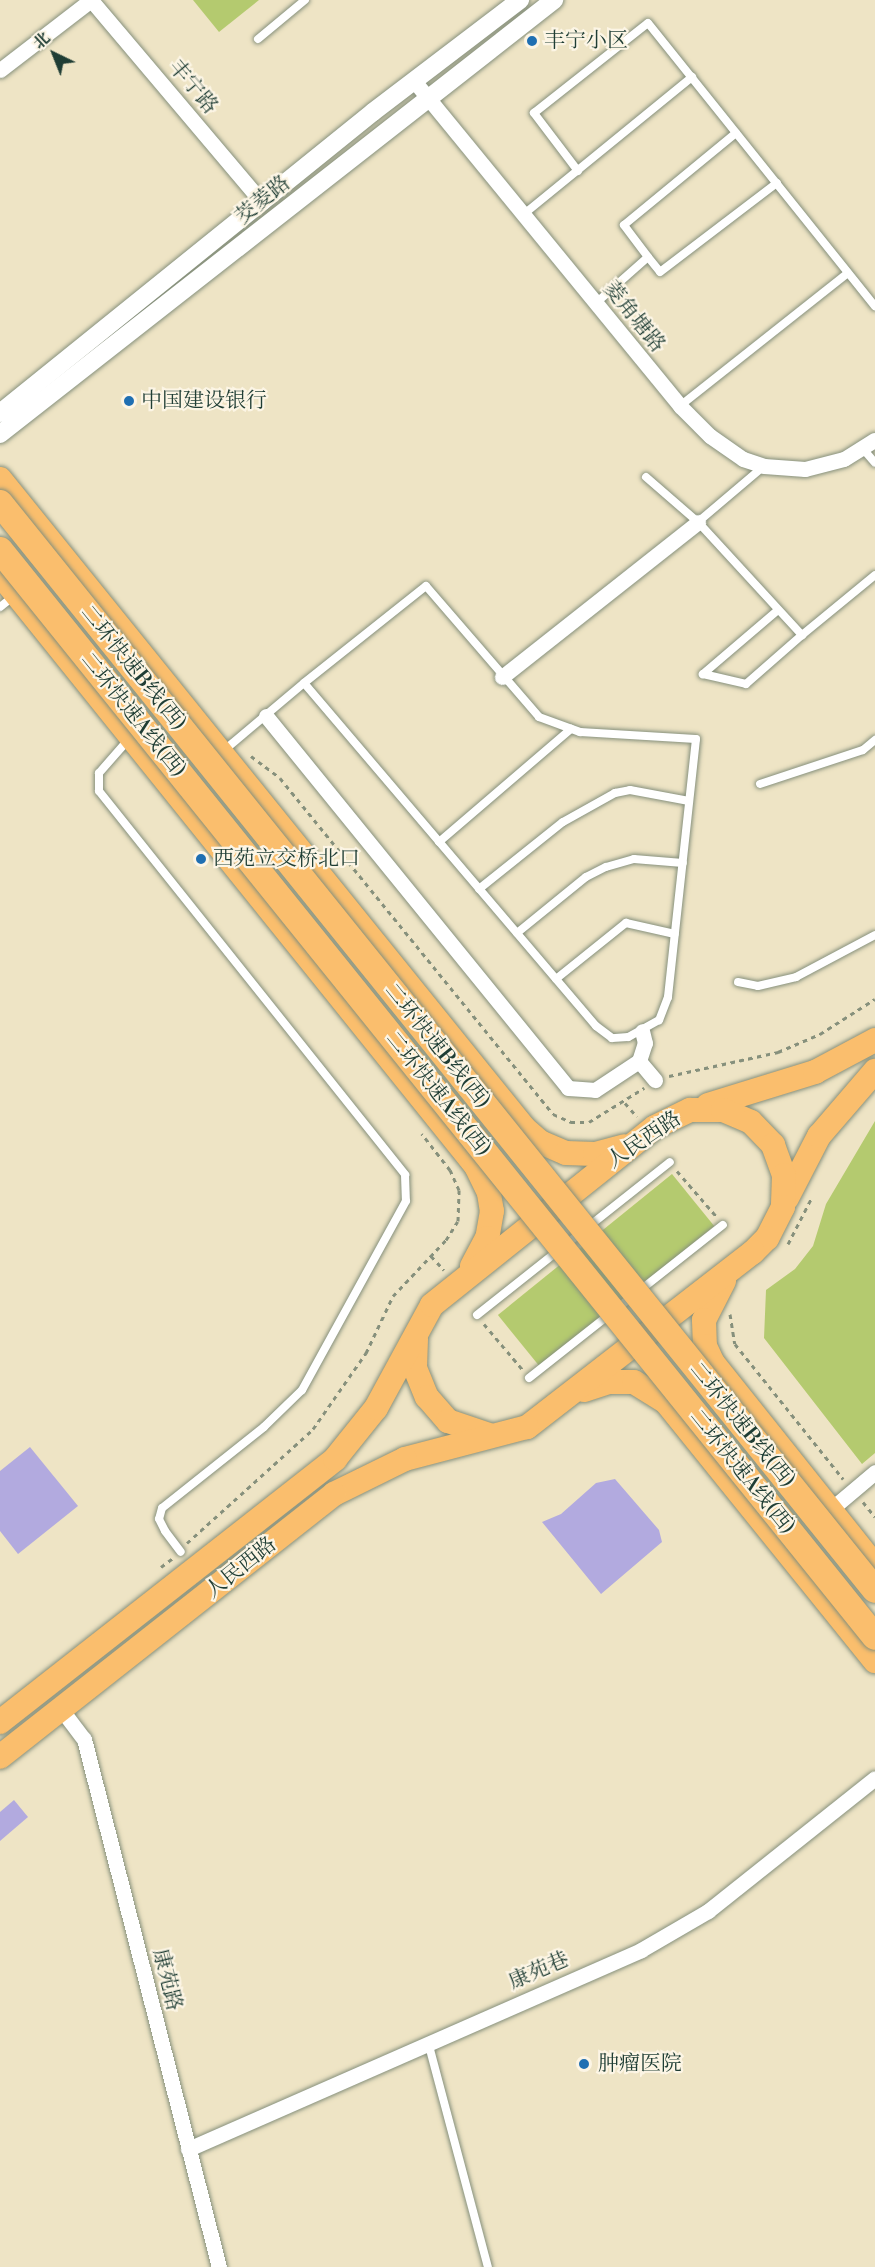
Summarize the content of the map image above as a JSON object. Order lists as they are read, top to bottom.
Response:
{
  "streets": {
    "highway": ["二环快速B线(西)", "二环快速A线(西)"],
    "main road": ["人民西路"],
    "street": [
      "丰宁路",
      "茭菱路",
      "菱角塘路",
      "康苑巷",
      "康苑路"
    ]
  },
  "crossings": [
    ["丰宁路", "茭菱路"],
    ["茭菱路", "菱角塘路"],
    ["人民西路", "康苑路"],
    ["康苑巷", "康苑路"]
  ],
  "places": [
    "丰宁小区",
    "中国建设银行",
    "西苑立交桥北口",
    "肿瘤医院"
  ],
  "north": "top left"
}
